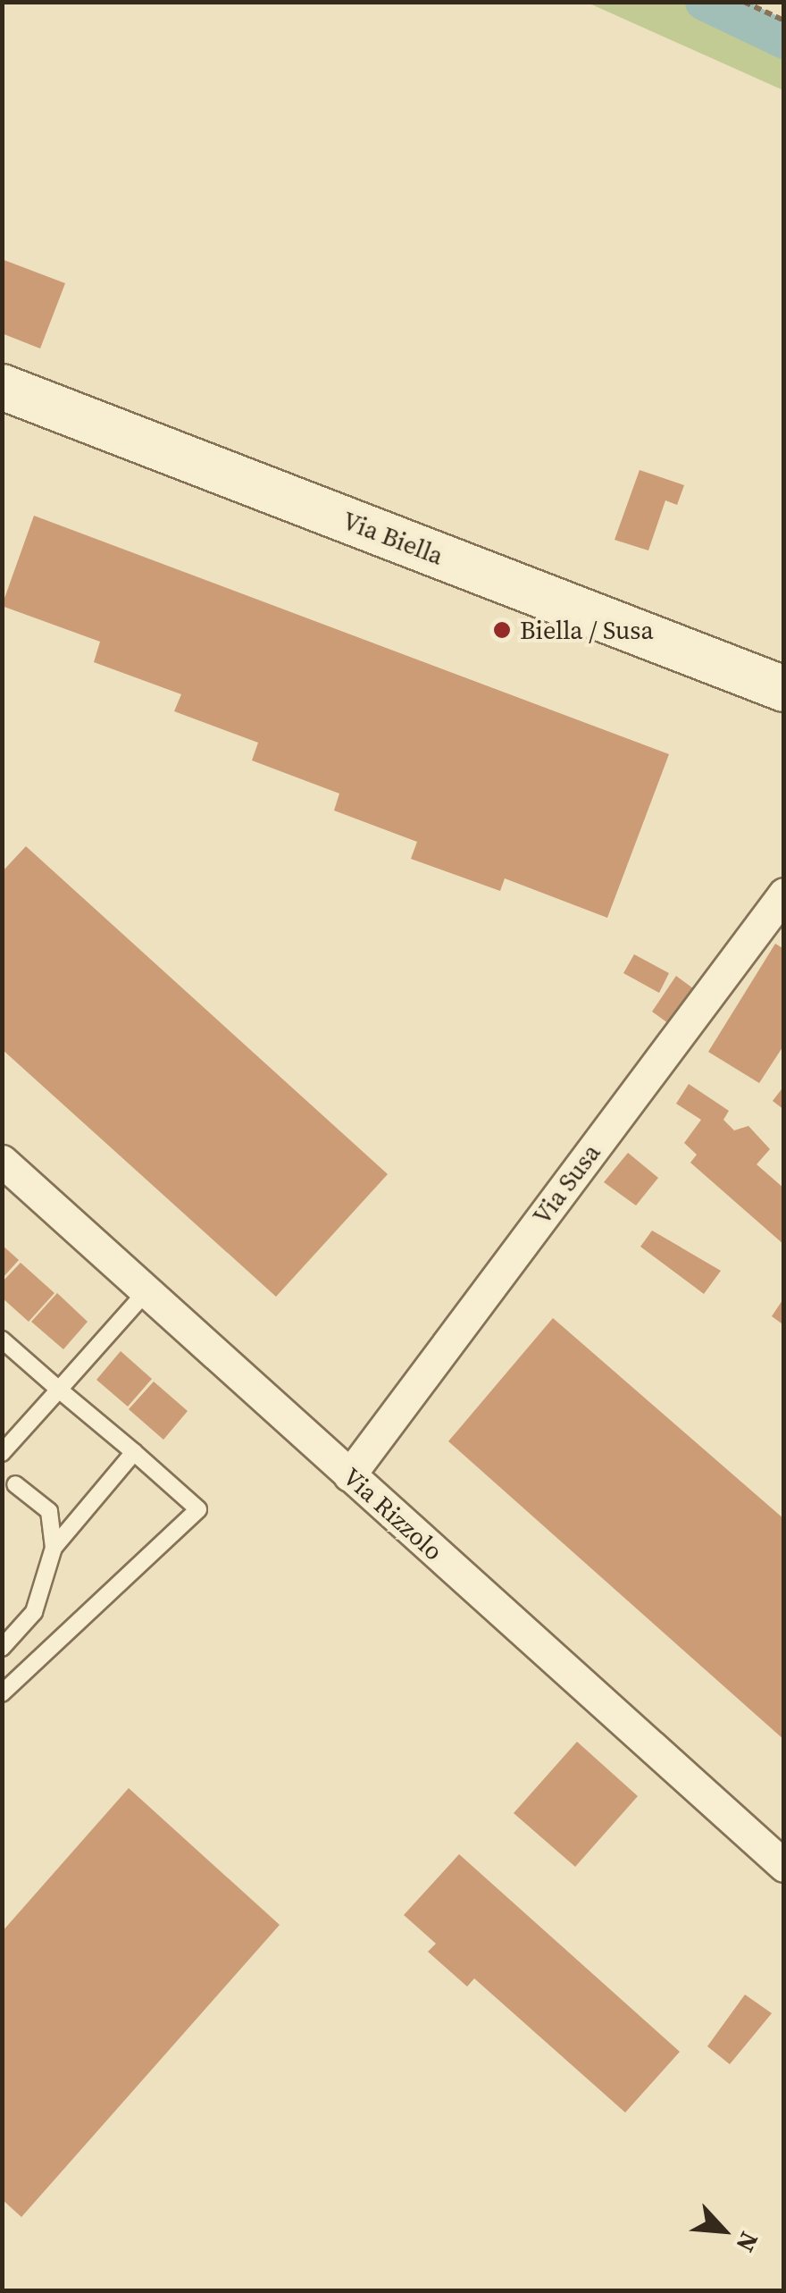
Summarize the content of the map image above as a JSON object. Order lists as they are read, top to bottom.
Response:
{
  "streets": {
    "main road": ["Via Biella"],
    "street": ["Via Susa", "Via Rizzolo"]
  },
  "crossings": [
    ["Via Susa", "Via Rizzolo"]
  ],
  "places": ["Biella / Susa"],
  "north": "bottom right"
}
